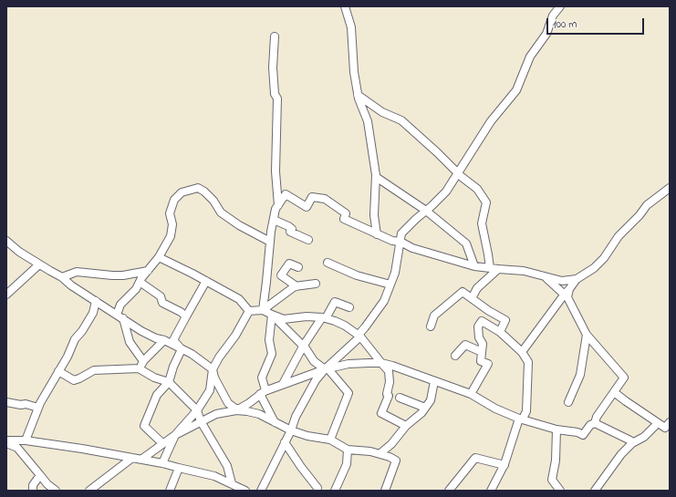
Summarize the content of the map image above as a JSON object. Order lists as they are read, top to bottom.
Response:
{
  "scale_bar": "100 m"
}
